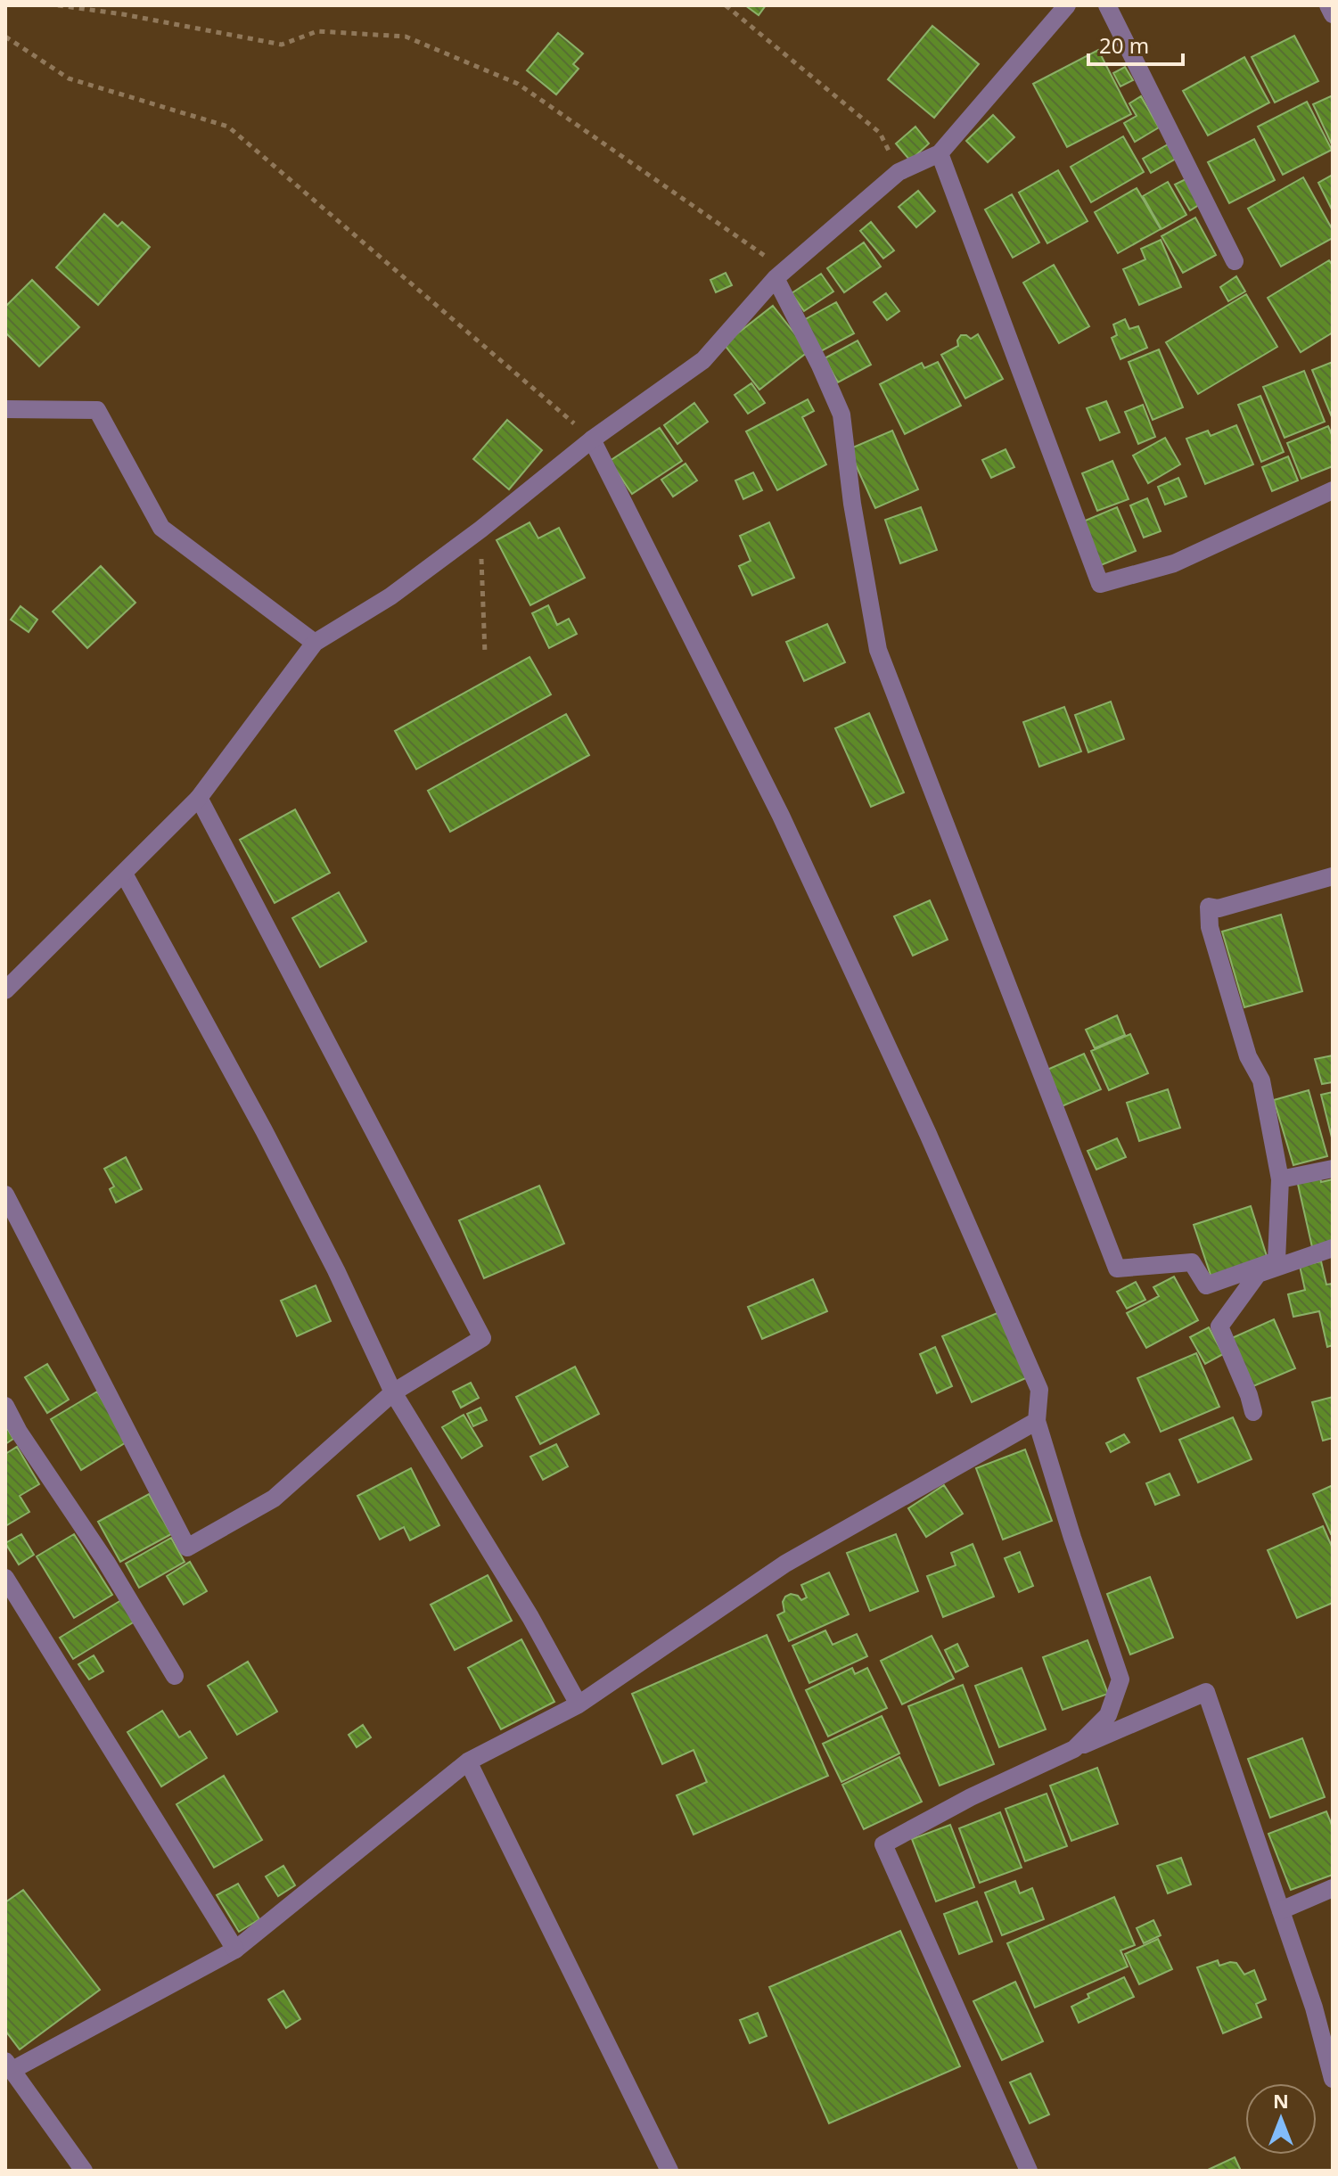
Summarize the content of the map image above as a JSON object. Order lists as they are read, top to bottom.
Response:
{
  "scale_bar": "20 m",
  "north": "top"
}
